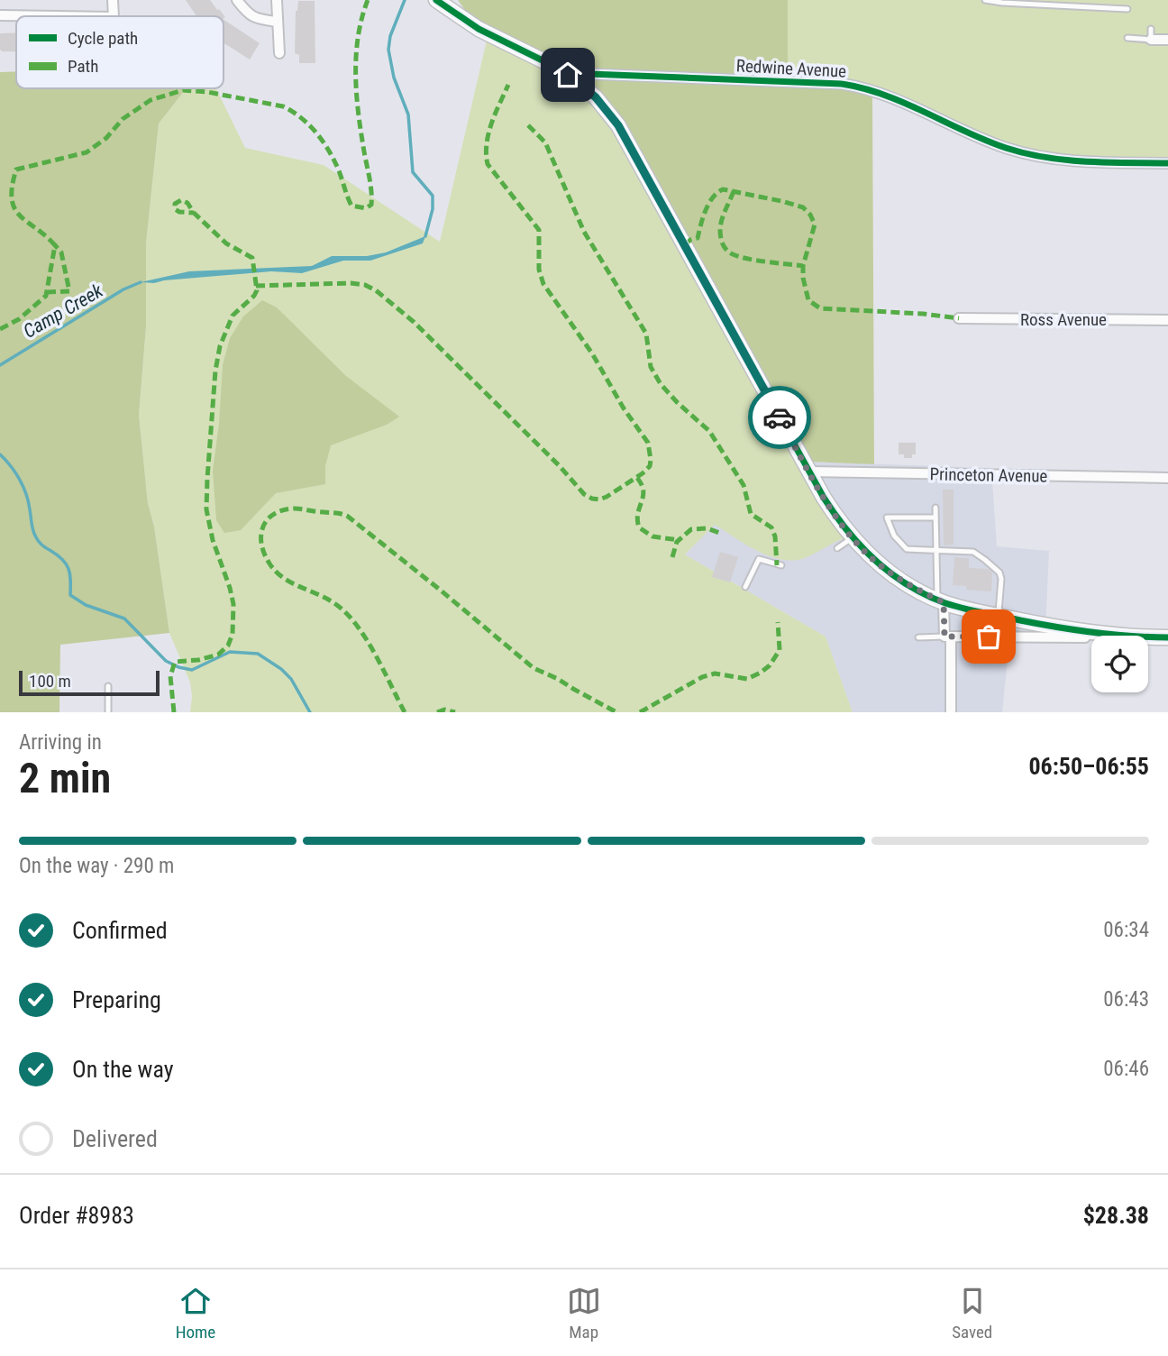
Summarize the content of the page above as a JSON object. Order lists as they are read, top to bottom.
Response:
{
  "streets": {
    "street": ["Redwine Avenue", "Ross Avenue", "Princeton Avenue"]
  },
  "water": ["Camp Creek"],
  "legend": ["Cycle path", "Path"],
  "scale_bar": "100 m",
  "page": {
    "scale": "100 m",
    "heading": ["2 min", "Arriving in", "06:50–06:55"],
    "panel": ["Order #8983", "$28.38"],
    "bar": "On the way · 290 m",
    "list": [
      ["Confirmed", "06:34"],
      ["Preparing", "06:43"],
      ["On the way", "06:46"],
      "Delivered"
    ],
    "tabs": ["Home", "Map", "Saved"]
  }
}
